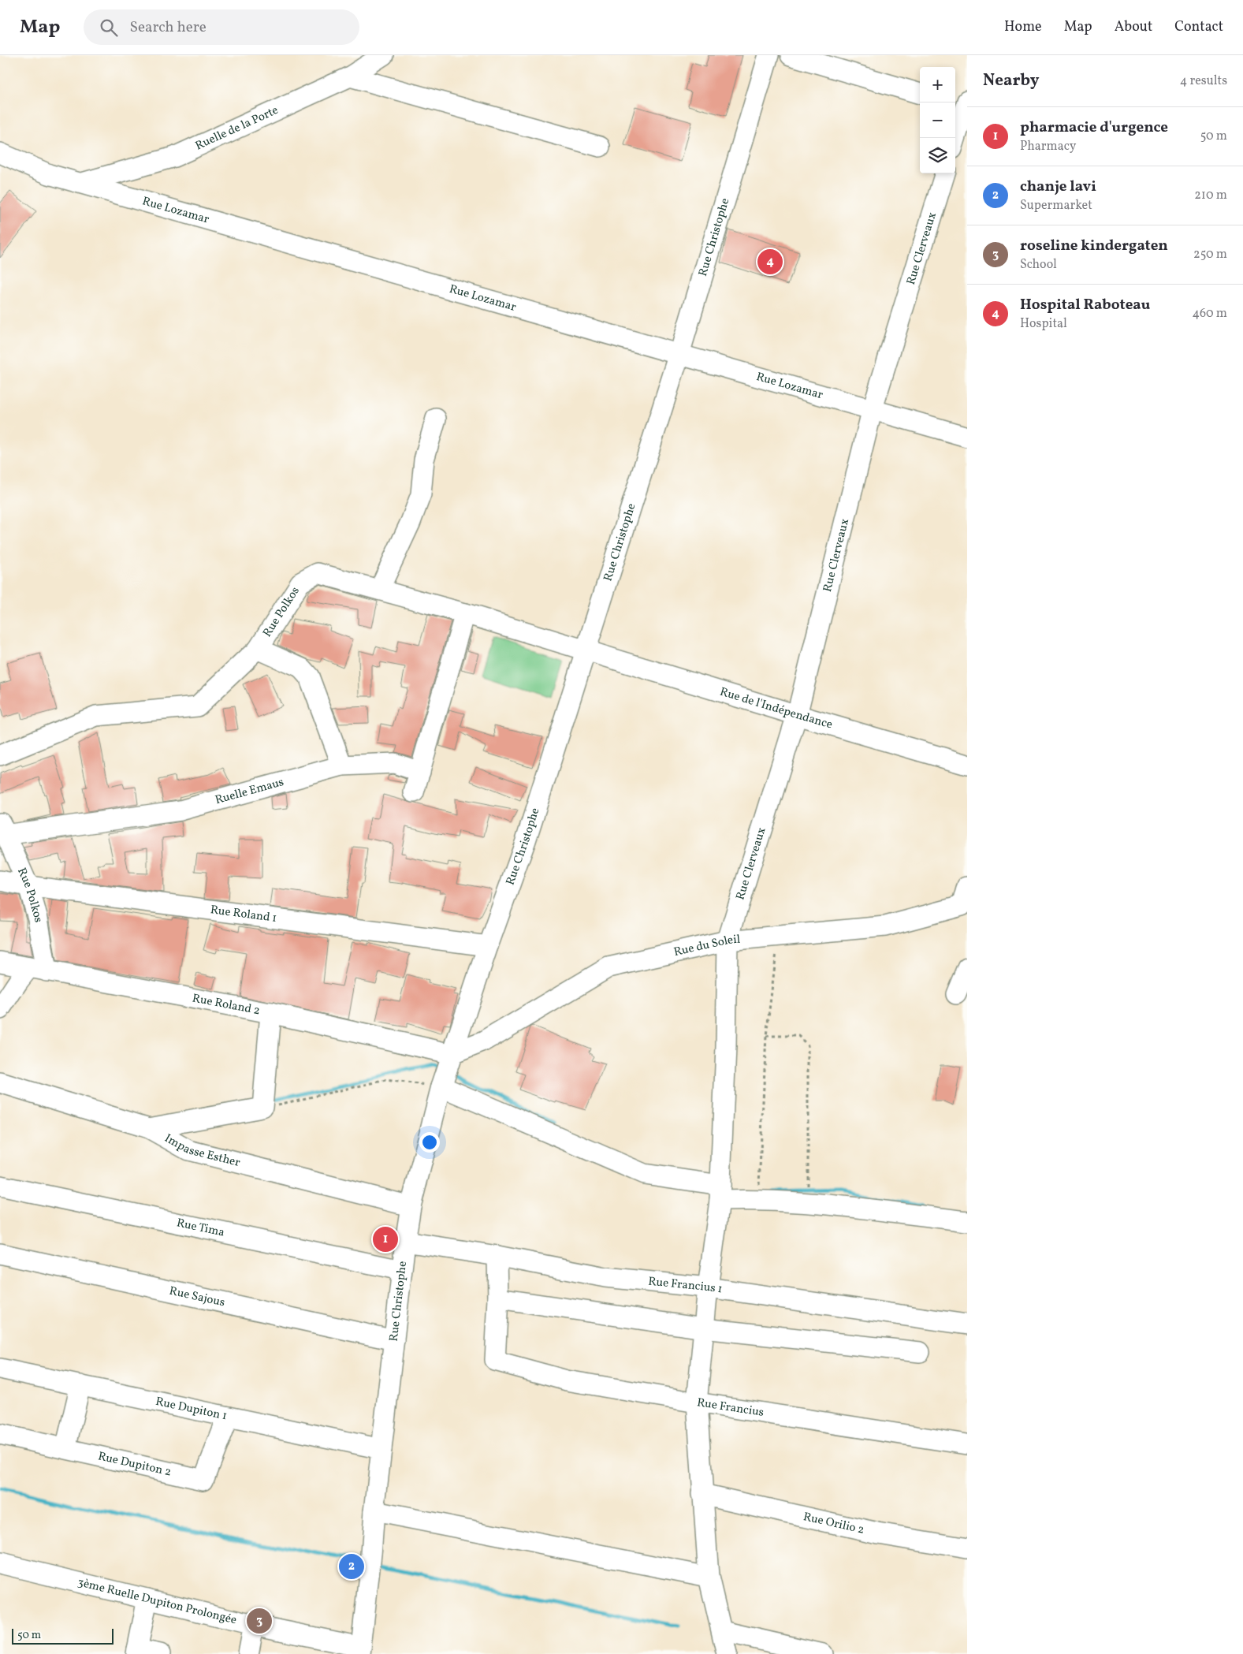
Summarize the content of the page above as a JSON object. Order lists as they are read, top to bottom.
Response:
{
  "streets": {
    "street": [
      "Ruelle de la Porte",
      "Rue Lozamar",
      "Rue Christophe",
      "Rue Clerveaux",
      "Rue Polkos",
      "Rue de l'Indépendance",
      "Ruelle Emaus",
      "Rue Roland 1",
      "Rue du Soleil",
      "Rue Roland 2",
      "Impasse Esther",
      "Rue Tima",
      "Rue Francius 1",
      "Rue Sajous",
      "Rue Francius",
      "Rue Dupiton 1",
      "Rue Dupiton 2",
      "Rue Orilio 2",
      "3ème Ruelle Dupiton Prolongée"
    ]
  },
  "crossings": [
    ["Ruelle de la Porte", "Rue Lozamar"],
    ["Rue Lozamar", "Rue Christophe"],
    ["Rue Lozamar", "Rue Clerveaux"],
    ["Rue Christophe", "Rue Polkos"],
    ["Rue Christophe", "Rue de l'Indépendance"],
    ["Rue Christophe", "Rue Roland 1"],
    ["Rue Christophe", "Rue du Soleil"],
    ["Rue Christophe", "Rue Roland 2"],
    ["Rue Christophe", "Impasse Esther"],
    ["Rue Christophe", "Rue Tima"],
    ["Rue Christophe", "Rue Francius 1"],
    ["Rue Christophe", "Rue Sajous"],
    ["Rue Christophe", "Rue Dupiton 1"],
    ["Rue Christophe", "3ème Ruelle Dupiton Prolongée"],
    ["Rue Clerveaux", "Rue de l'Indépendance"],
    ["Rue Clerveaux", "Rue du Soleil"],
    ["Rue Clerveaux", "Rue Francius 1"],
    ["Rue Clerveaux", "Rue Francius"],
    ["Rue Clerveaux", "Rue Orilio 2"],
    ["Rue Polkos", "Rue de l'Indépendance"],
    ["Rue Polkos", "Ruelle Emaus"],
    ["Rue Polkos", "Rue Roland 1"],
    ["Rue Polkos", "Rue Roland 2"],
    ["Rue du Soleil", "Rue Roland 2"],
    ["Rue Dupiton 1", "Rue Dupiton 2"]
  ],
  "scale_bar": "50 m",
  "page": {
    "header": "Map",
    "search": "Search here",
    "nav": [
      "Home",
      "Map",
      "About",
      "Contact"
    ],
    "heading": ["Nearby", "4 results"],
    "map_buttons": ["+", "−"],
    "list": [
      {
        "mark": "1",
        "name": "pharmacie d'urgence",
        "note": "Pharmacy",
        "value": "50 m"
      },
      {
        "mark": "2",
        "name": "chanje lavi",
        "note": "Supermarket",
        "value": "210 m"
      },
      {
        "mark": "3",
        "name": "roseline kindergaten",
        "note": "School",
        "value": "250 m"
      },
      {
        "mark": "4",
        "name": "Hospital Raboteau",
        "note": "Hospital",
        "value": "460 m"
      }
    ],
    "pins": [
      "4",
      "1",
      "2",
      "3"
    ],
    "scale": "50 m"
  }
}
